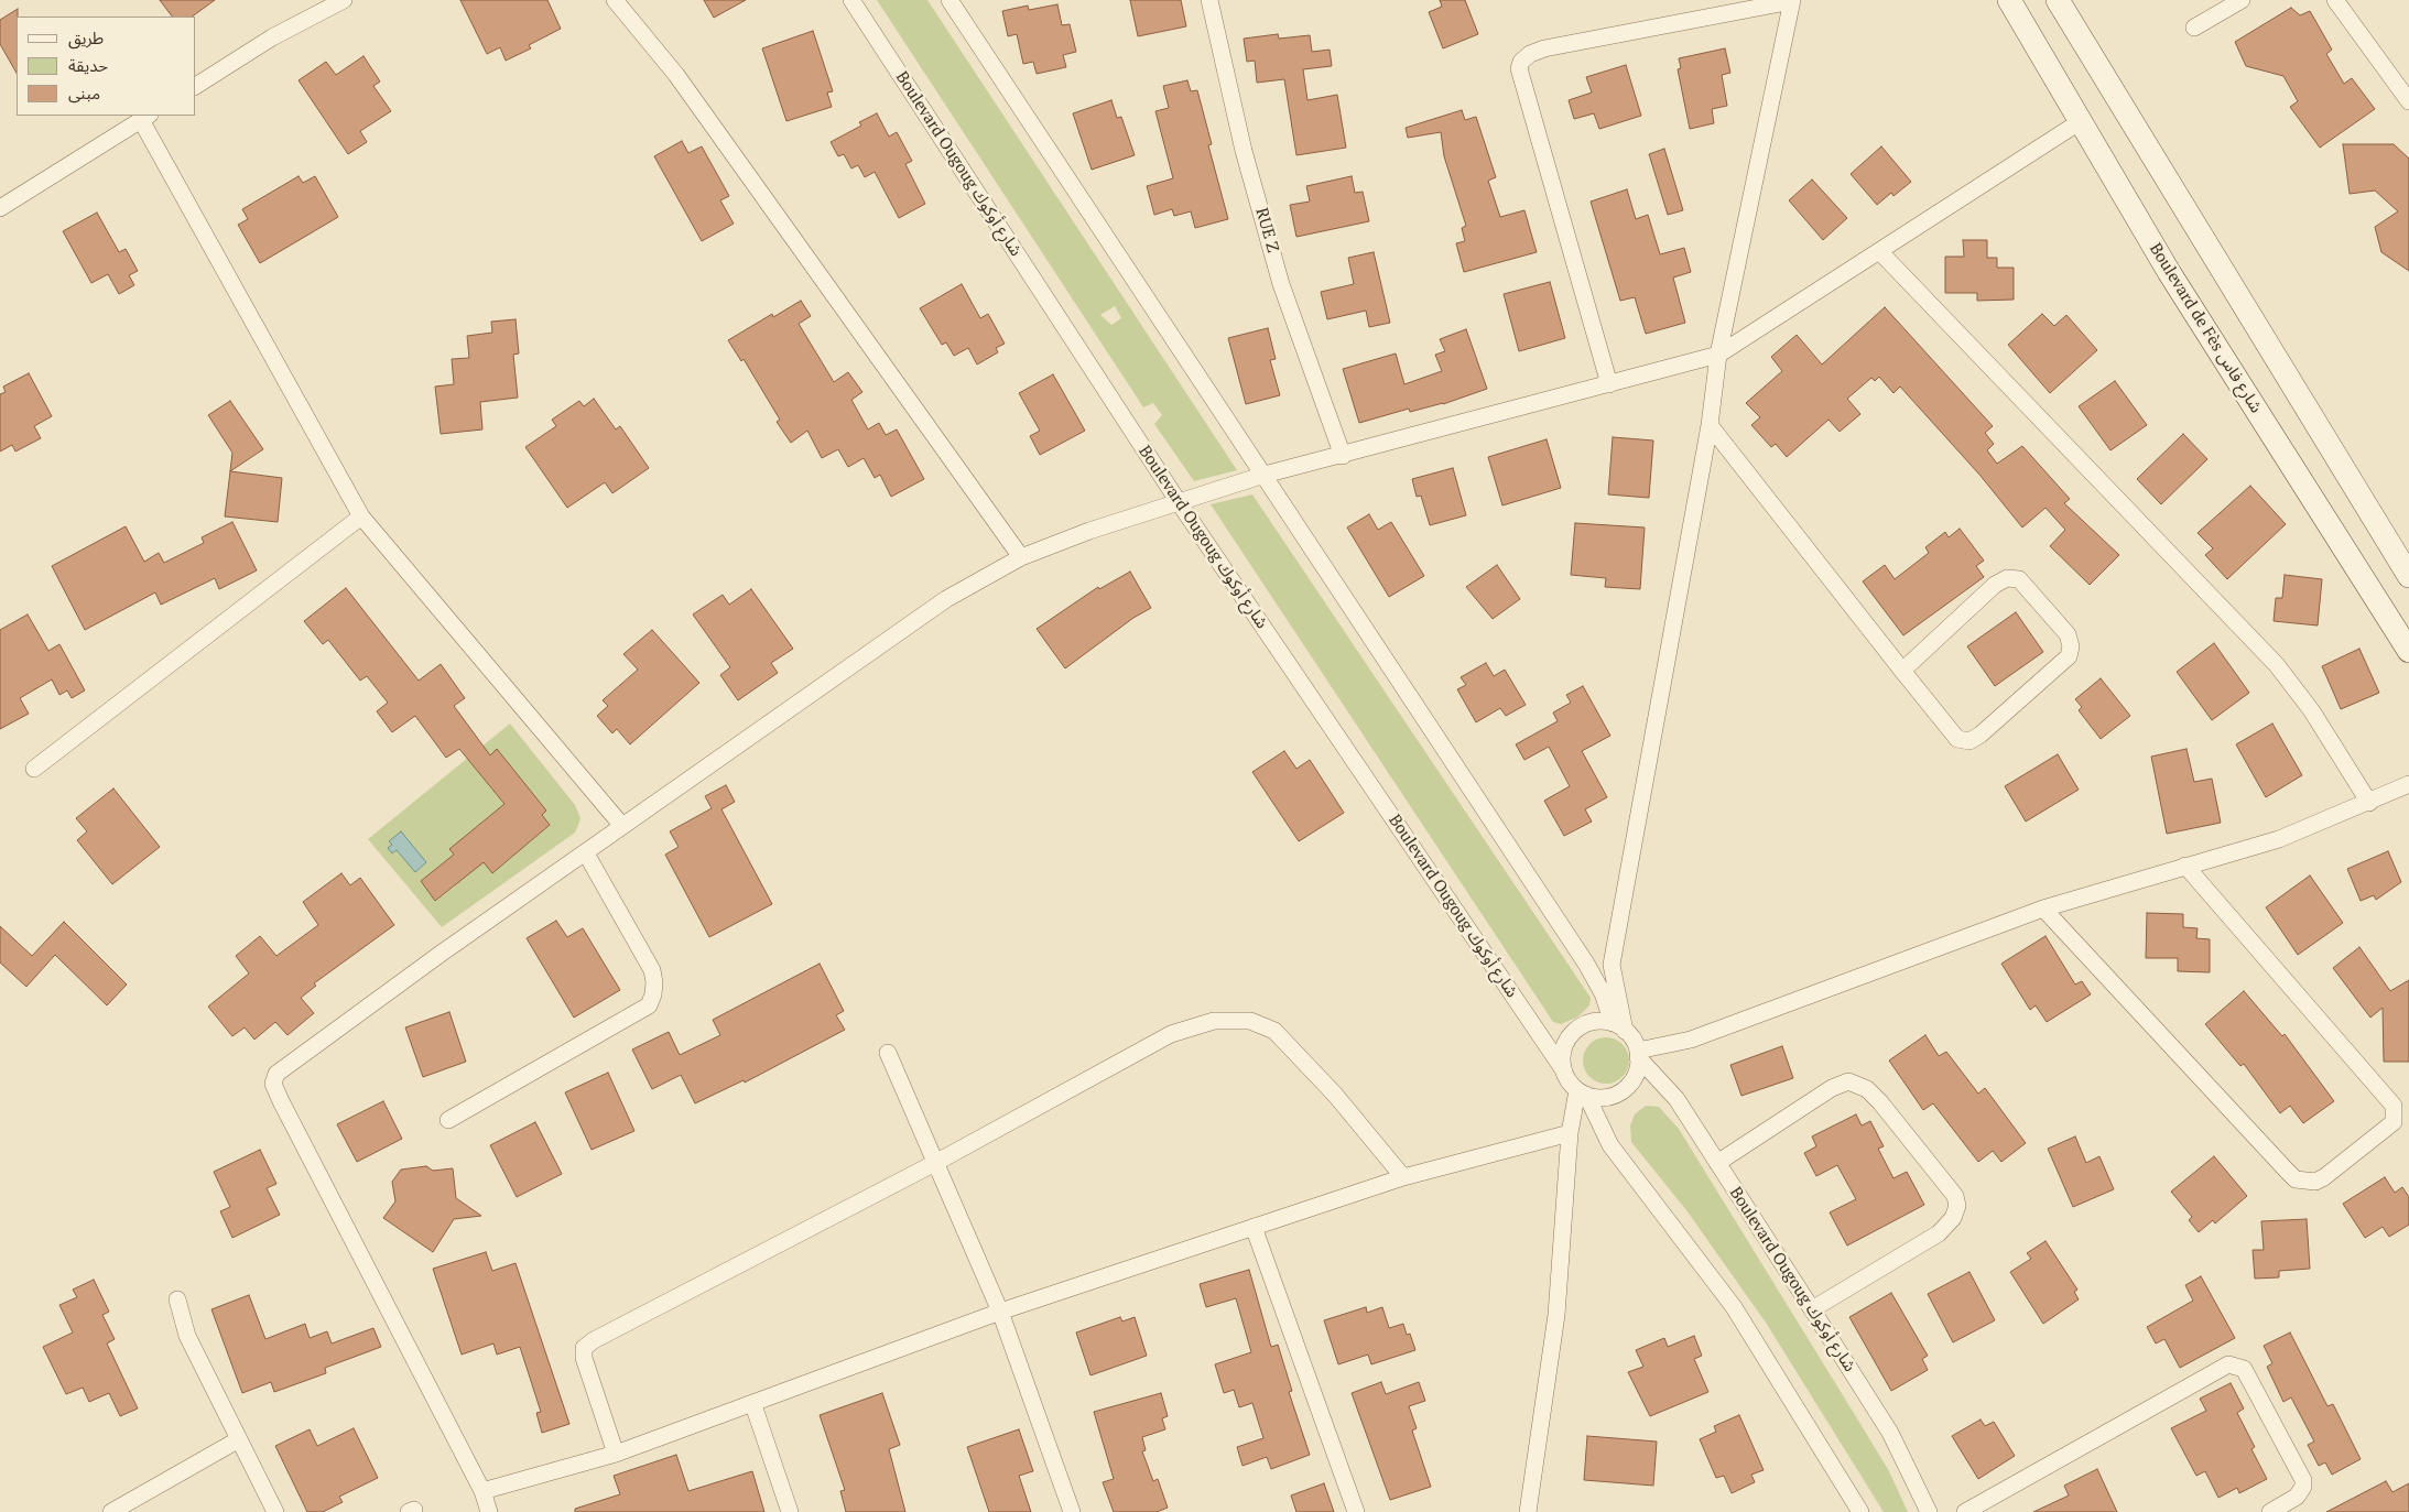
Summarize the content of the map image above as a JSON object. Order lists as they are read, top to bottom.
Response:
{
  "streets": {
    "main road": ["Boulevard de Fès شارع فاس"],
    "street": ["Boulevard Ougoug شارع أوكوك", "RUE Z"]
  },
  "legend": ["طريق", "حديقة", "مبنى"]
}
